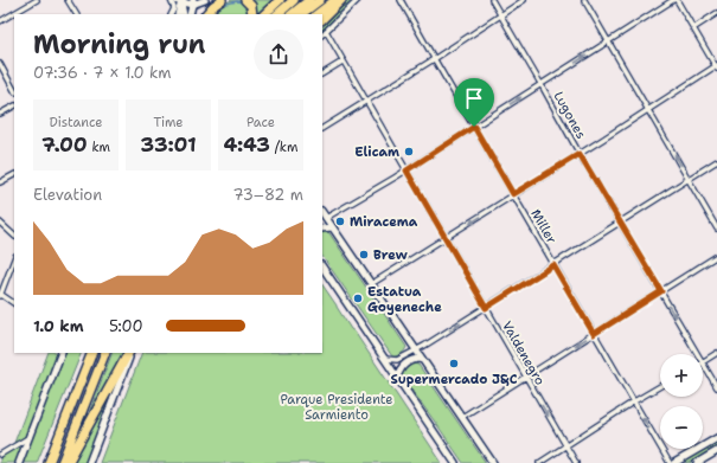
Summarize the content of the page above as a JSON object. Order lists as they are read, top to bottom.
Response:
{
  "streets": {
    "street": ["Lugones", "Miller", "Valdenegro"]
  },
  "parks": ["Parque Presidente Sarmiento"],
  "places": [
    "Elicam",
    "Miracema",
    "Brew",
    "Estatua Goyeneche",
    "Supermercado J&C"
  ],
  "page": {
    "heading": ["Morning run", "07:36 · 7 × 1.0 km"],
    "stats": [
      ["Distance", "7.00 km"],
      ["Time", "33:01"],
      ["Pace", "4:43 /km"]
    ],
    "chart": ["Elevation", "73–82 m"],
    "list": [
      {
        "name": "1.0 km",
        "note": "5:00"
      }
    ],
    "map_buttons": ["+", "−"]
  }
}
